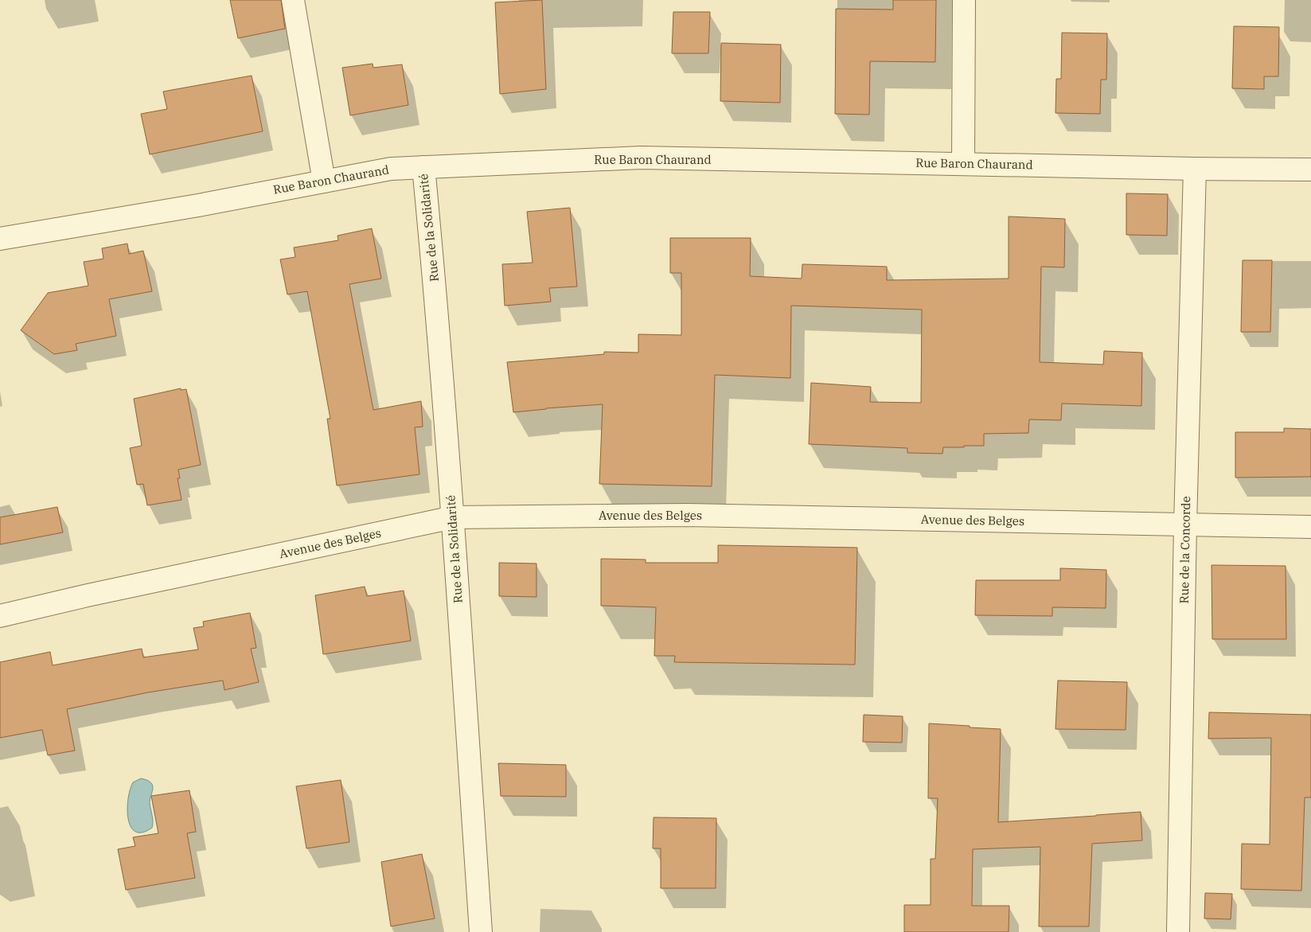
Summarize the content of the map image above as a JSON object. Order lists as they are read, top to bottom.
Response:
{
  "streets": {
    "street": [
      "Rue Baron Chaurand",
      "Rue de la Solidarité",
      "Avenue des Belges",
      "Rue de la Concorde"
    ]
  },
  "crossings": [
    ["Rue Baron Chaurand", "Rue de la Solidarité"],
    ["Rue Baron Chaurand", "Rue de la Concorde"],
    ["Rue de la Solidarité", "Avenue des Belges"],
    ["Avenue des Belges", "Rue de la Concorde"]
  ]
}
